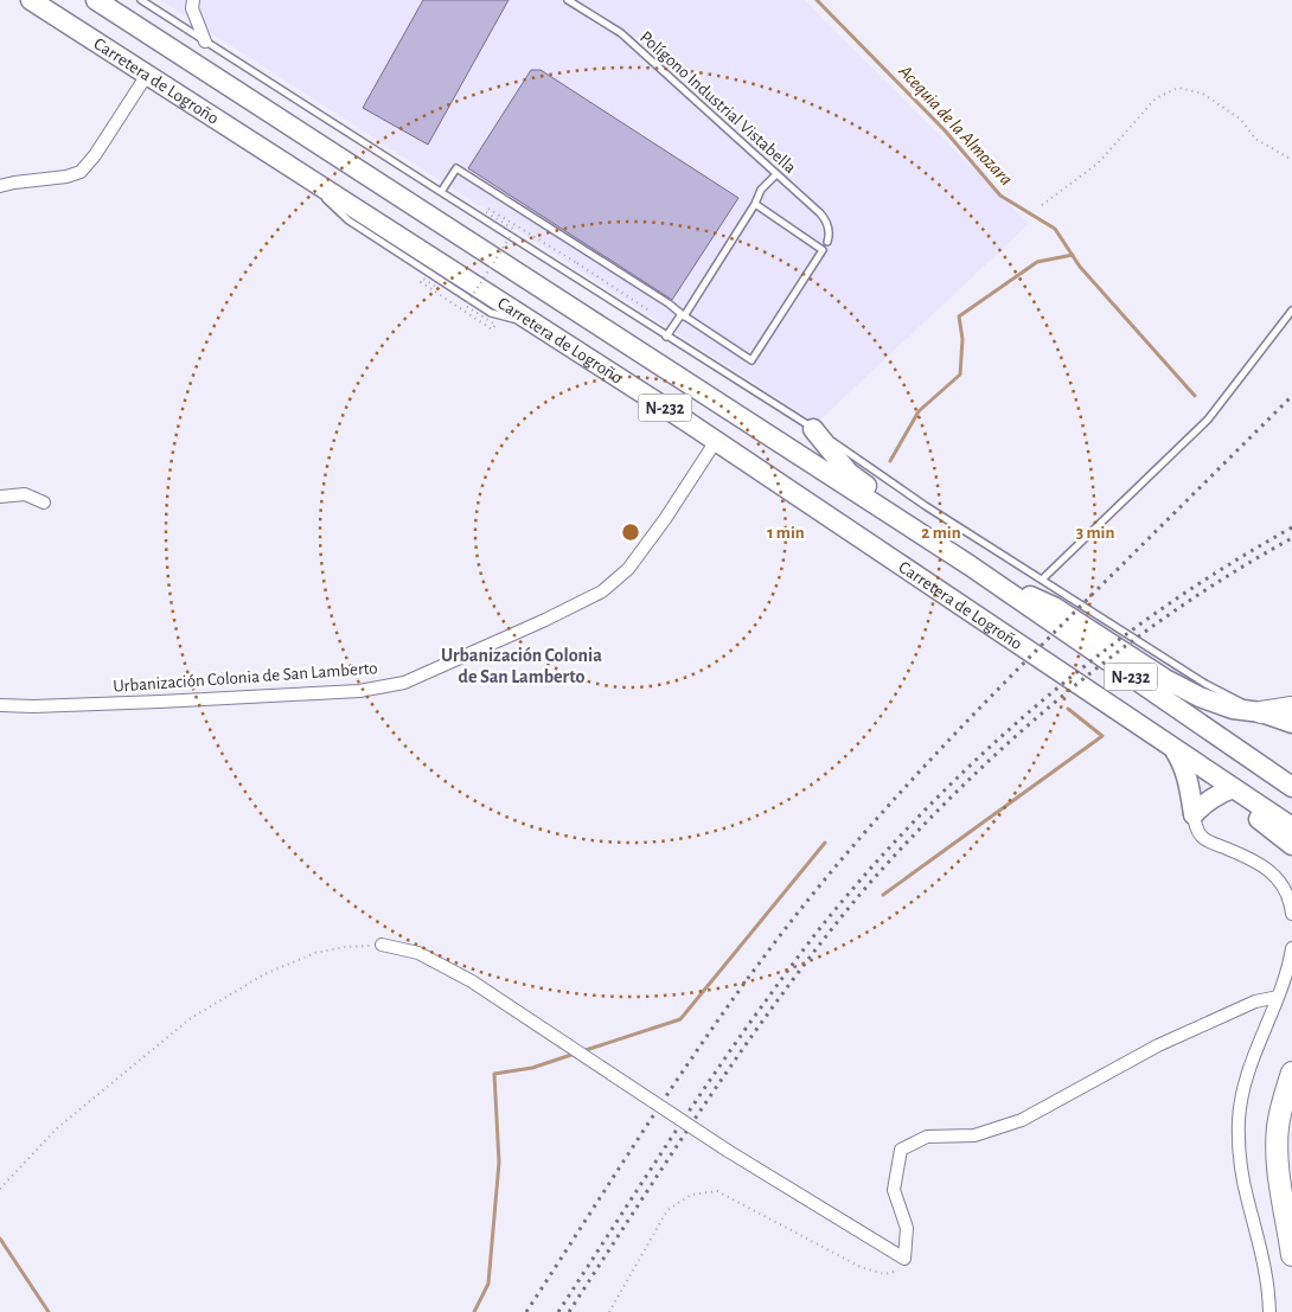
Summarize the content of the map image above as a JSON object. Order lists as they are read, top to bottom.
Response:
{
  "streets": {
    "highway": ["Carretera de Logroño", "N-232"],
    "street": ["Urbanización Colonia de San Lamberto"],
    "lane": ["Polígono Industrial Vistabella"]
  },
  "crossings": [
    ["Carretera de Logroño", "Urbanización Colonia de San Lamberto"]
  ],
  "districts": ["Urbanización Colonia de San Lamberto"],
  "water": ["Acequia de la Almozara"],
  "rings": ["1 min", "2 min", "3 min"]
}
